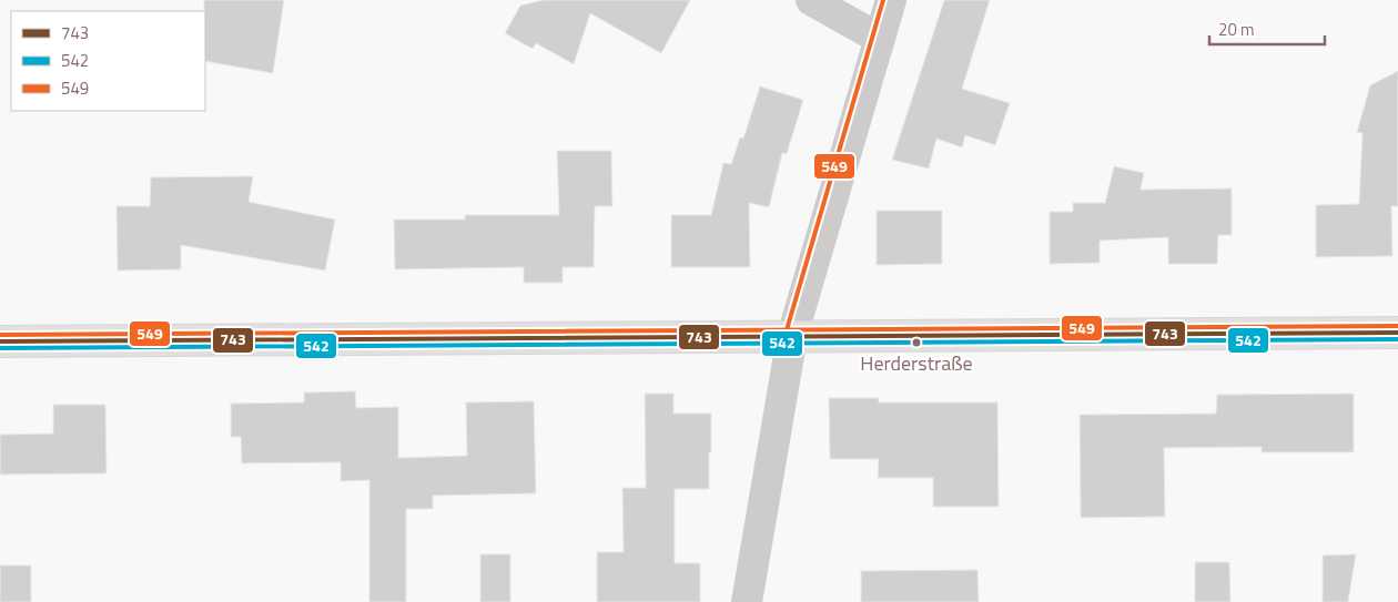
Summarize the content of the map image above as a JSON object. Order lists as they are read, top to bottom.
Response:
{
  "places": ["Herderstraße"],
  "lines": ["transit line 549", "transit line 743", "transit line 542"],
  "legend": ["743", "542", "549"],
  "scale_bar": "20 m"
}
